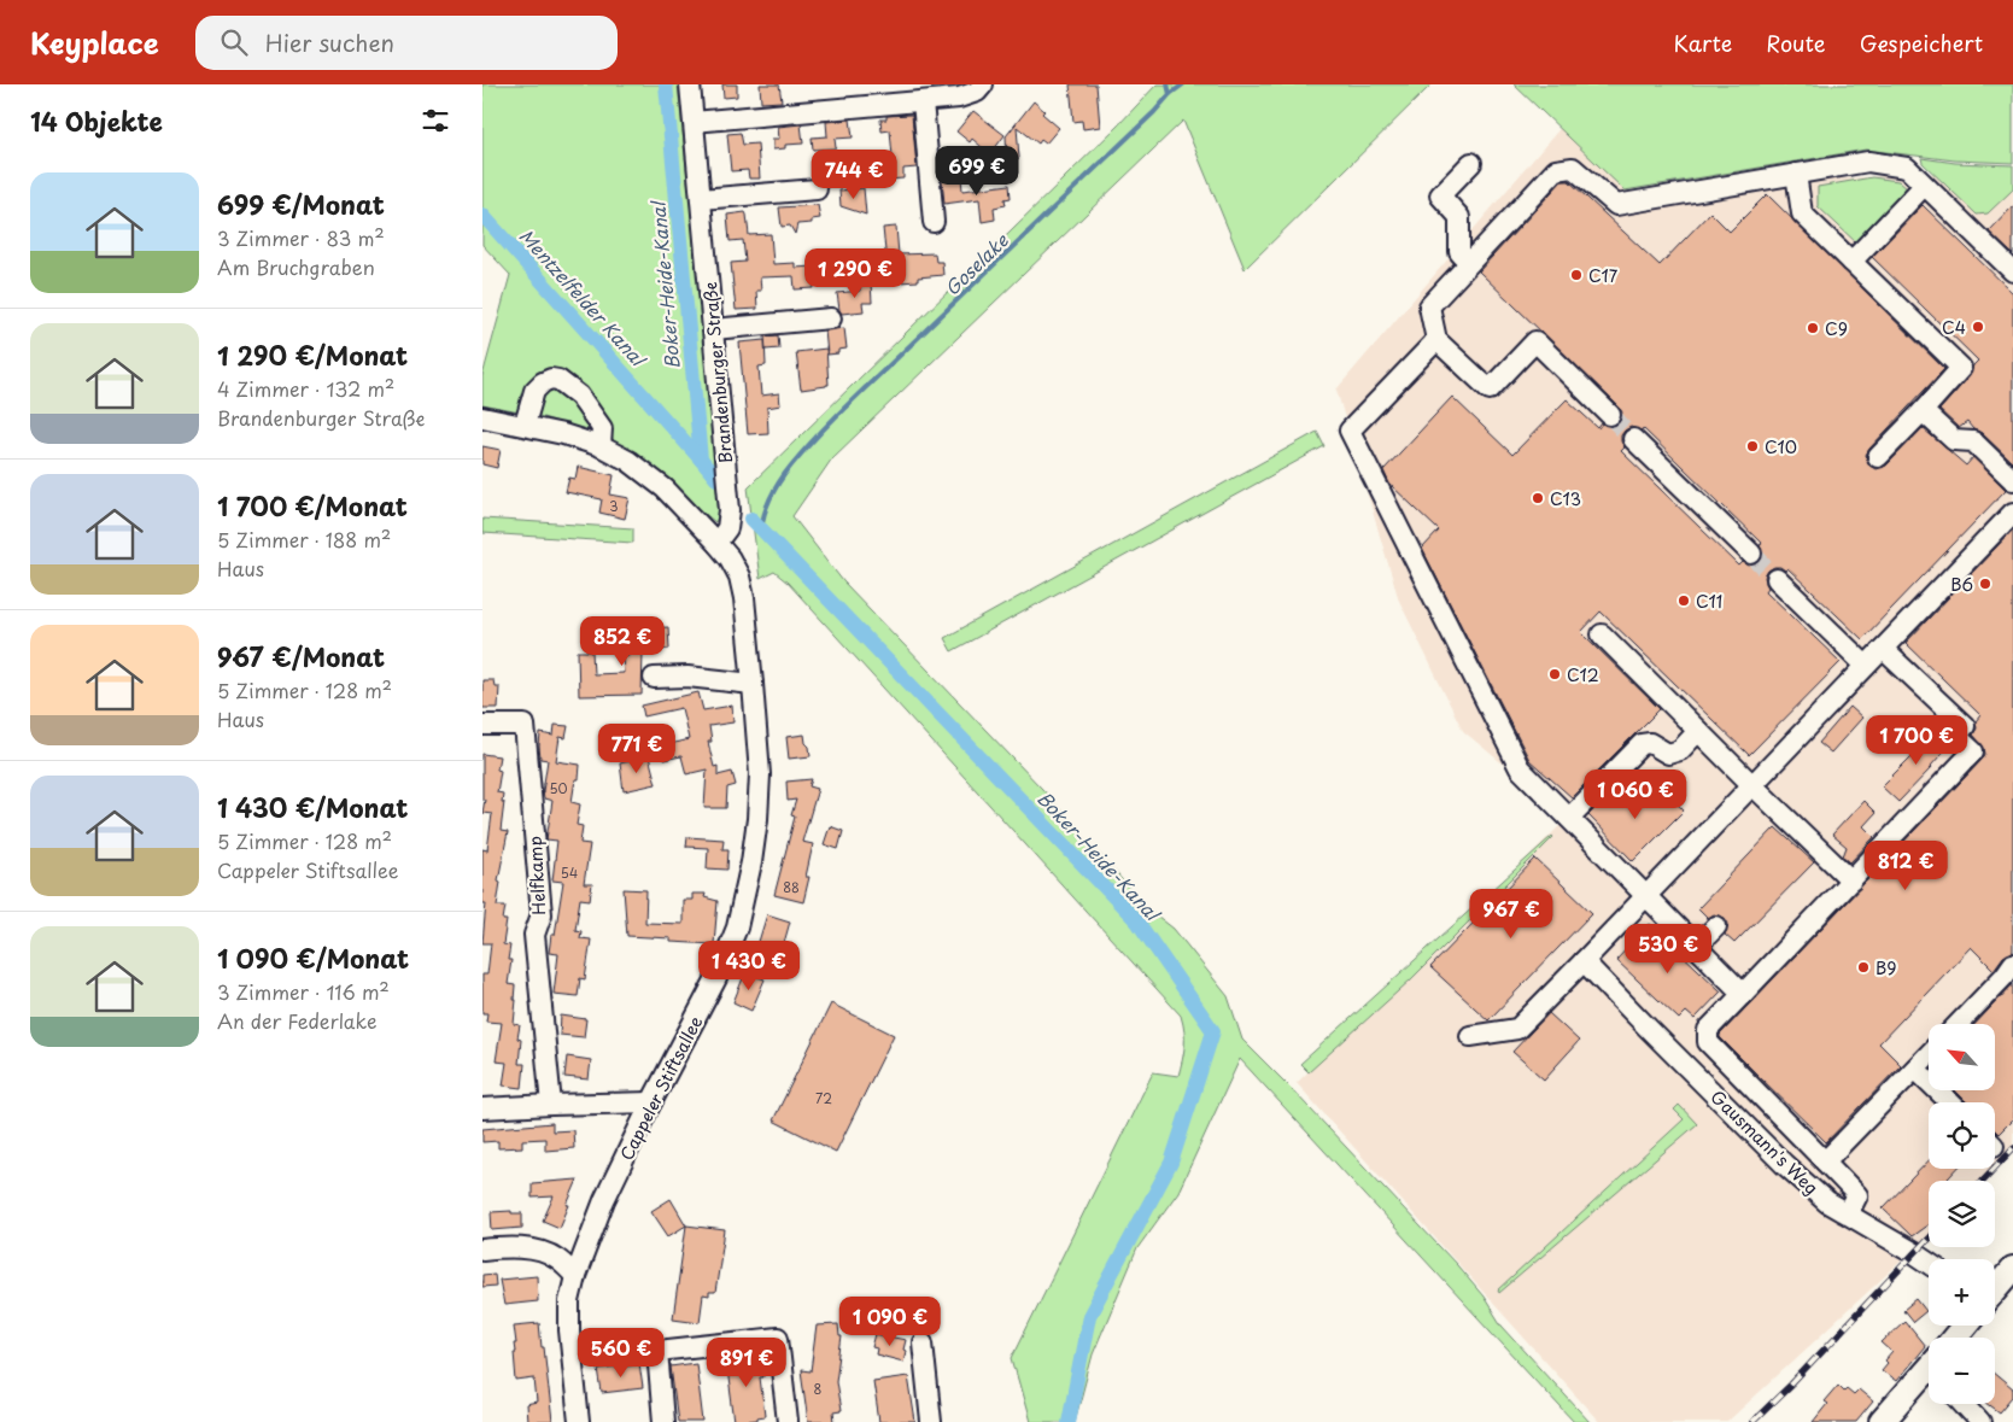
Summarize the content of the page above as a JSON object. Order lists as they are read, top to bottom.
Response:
{
  "streets": {
    "street": [
      "Brandenburger Straße",
      "Helfkamp",
      "Cappeler Stiftsallee",
      "Gausmann's Weg"
    ]
  },
  "crossings": [
    ["Brandenburger Straße", "Cappeler Stiftsallee"]
  ],
  "water": ["Goselake", "Boker-Heide-Kanal", "Mentzelfelder Kanal"],
  "places": [
    "C17",
    "C4",
    "C9",
    "C10",
    "C13",
    "B6",
    "C11",
    "C12",
    "B9"
  ],
  "house_numbers": [
    "3",
    "50",
    "54",
    "88",
    "72",
    "8"
  ],
  "north": "top left",
  "page": {
    "header": "Keyplace",
    "search": "Hier suchen",
    "nav": ["Karte", "Route", "Gespeichert"],
    "heading": "14 Objekte",
    "price": [
      "699 €",
      "744 €",
      "1 290 €",
      "852 €",
      "1 700 €",
      "771 €",
      "1 060 €",
      "812 €",
      "967 €",
      "530 €",
      "1 430 €",
      "1 090 €",
      "560 €",
      "891 €"
    ],
    "list": [
      {
        "name": "699 €/Monat",
        "note": "3 Zimmer · 83 m² · Am Bruchgraben"
      },
      {
        "name": "1 290 €/Monat",
        "note": "4 Zimmer · 132 m² · Brandenburger Straße"
      },
      {
        "name": "1 700 €/Monat",
        "note": "5 Zimmer · 188 m² · Haus"
      },
      {
        "name": "967 €/Monat",
        "note": "5 Zimmer · 128 m² · Haus"
      },
      {
        "name": "1 430 €/Monat",
        "note": "5 Zimmer · 128 m² · Cappeler Stiftsallee"
      },
      {
        "name": "1 090 €/Monat",
        "note": "3 Zimmer · 116 m² · An der Federlake"
      }
    ],
    "map_buttons": ["+", "−"]
  }
}
